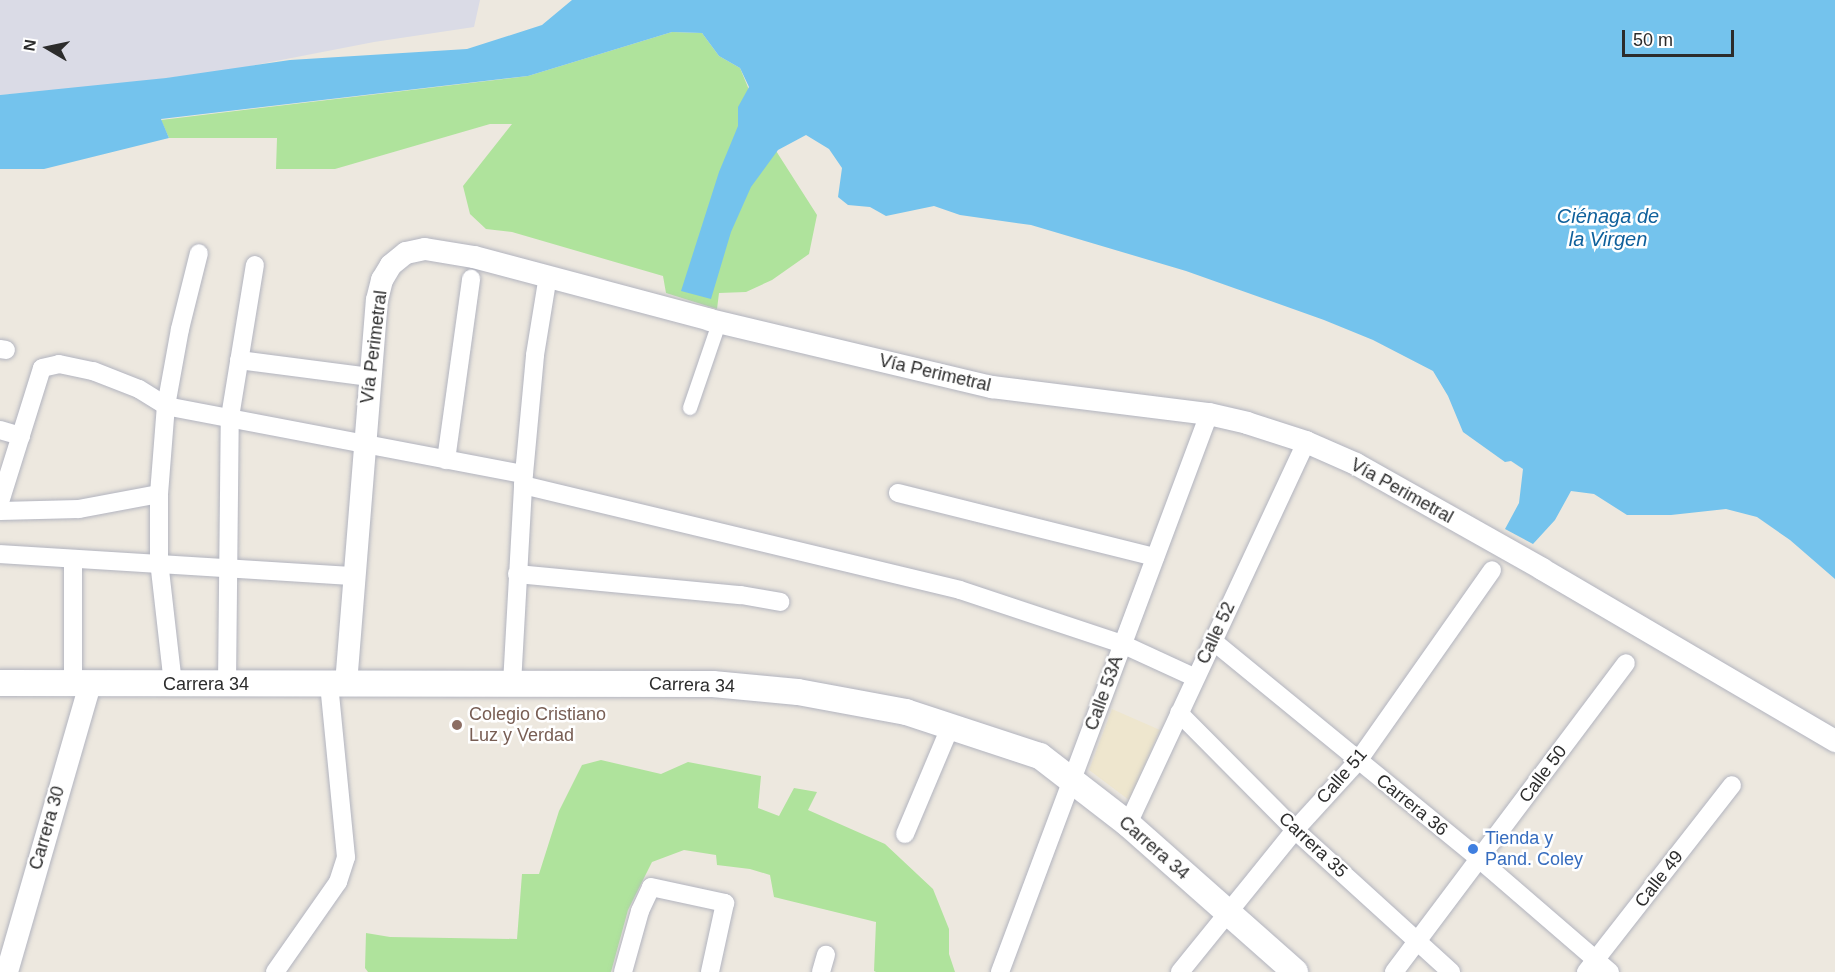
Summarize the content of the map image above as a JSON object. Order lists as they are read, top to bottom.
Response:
{
  "streets": {
    "main road": ["Carrera 34"],
    "street": [
      "Vía Perimetral",
      "Calle 52",
      "Calle 53A",
      "Calle 50",
      "Calle 51",
      "Carrera 36",
      "Carrera 30",
      "Carrera 35",
      "Calle 49"
    ]
  },
  "crossings": [
    ["Vía Perimetral", "Calle 52"],
    ["Vía Perimetral", "Carrera 34"],
    ["Vía Perimetral", "Calle 53A"],
    ["Calle 52", "Carrera 34"],
    ["Calle 52", "Carrera 36"],
    ["Calle 52", "Carrera 35"],
    ["Carrera 34", "Calle 53A"],
    ["Carrera 34", "Calle 51"],
    ["Carrera 34", "Carrera 30"],
    ["Calle 50", "Carrera 36"],
    ["Calle 50", "Carrera 35"],
    ["Calle 51", "Carrera 36"],
    ["Calle 51", "Carrera 35"],
    ["Carrera 36", "Calle 49"]
  ],
  "water": ["Ciénaga de la Virgen"],
  "places": ["Colegio Cristiano Luz y Verdad", "Tienda y Pand. Coley"],
  "scale_bar": "50 m",
  "north": "left"
}
